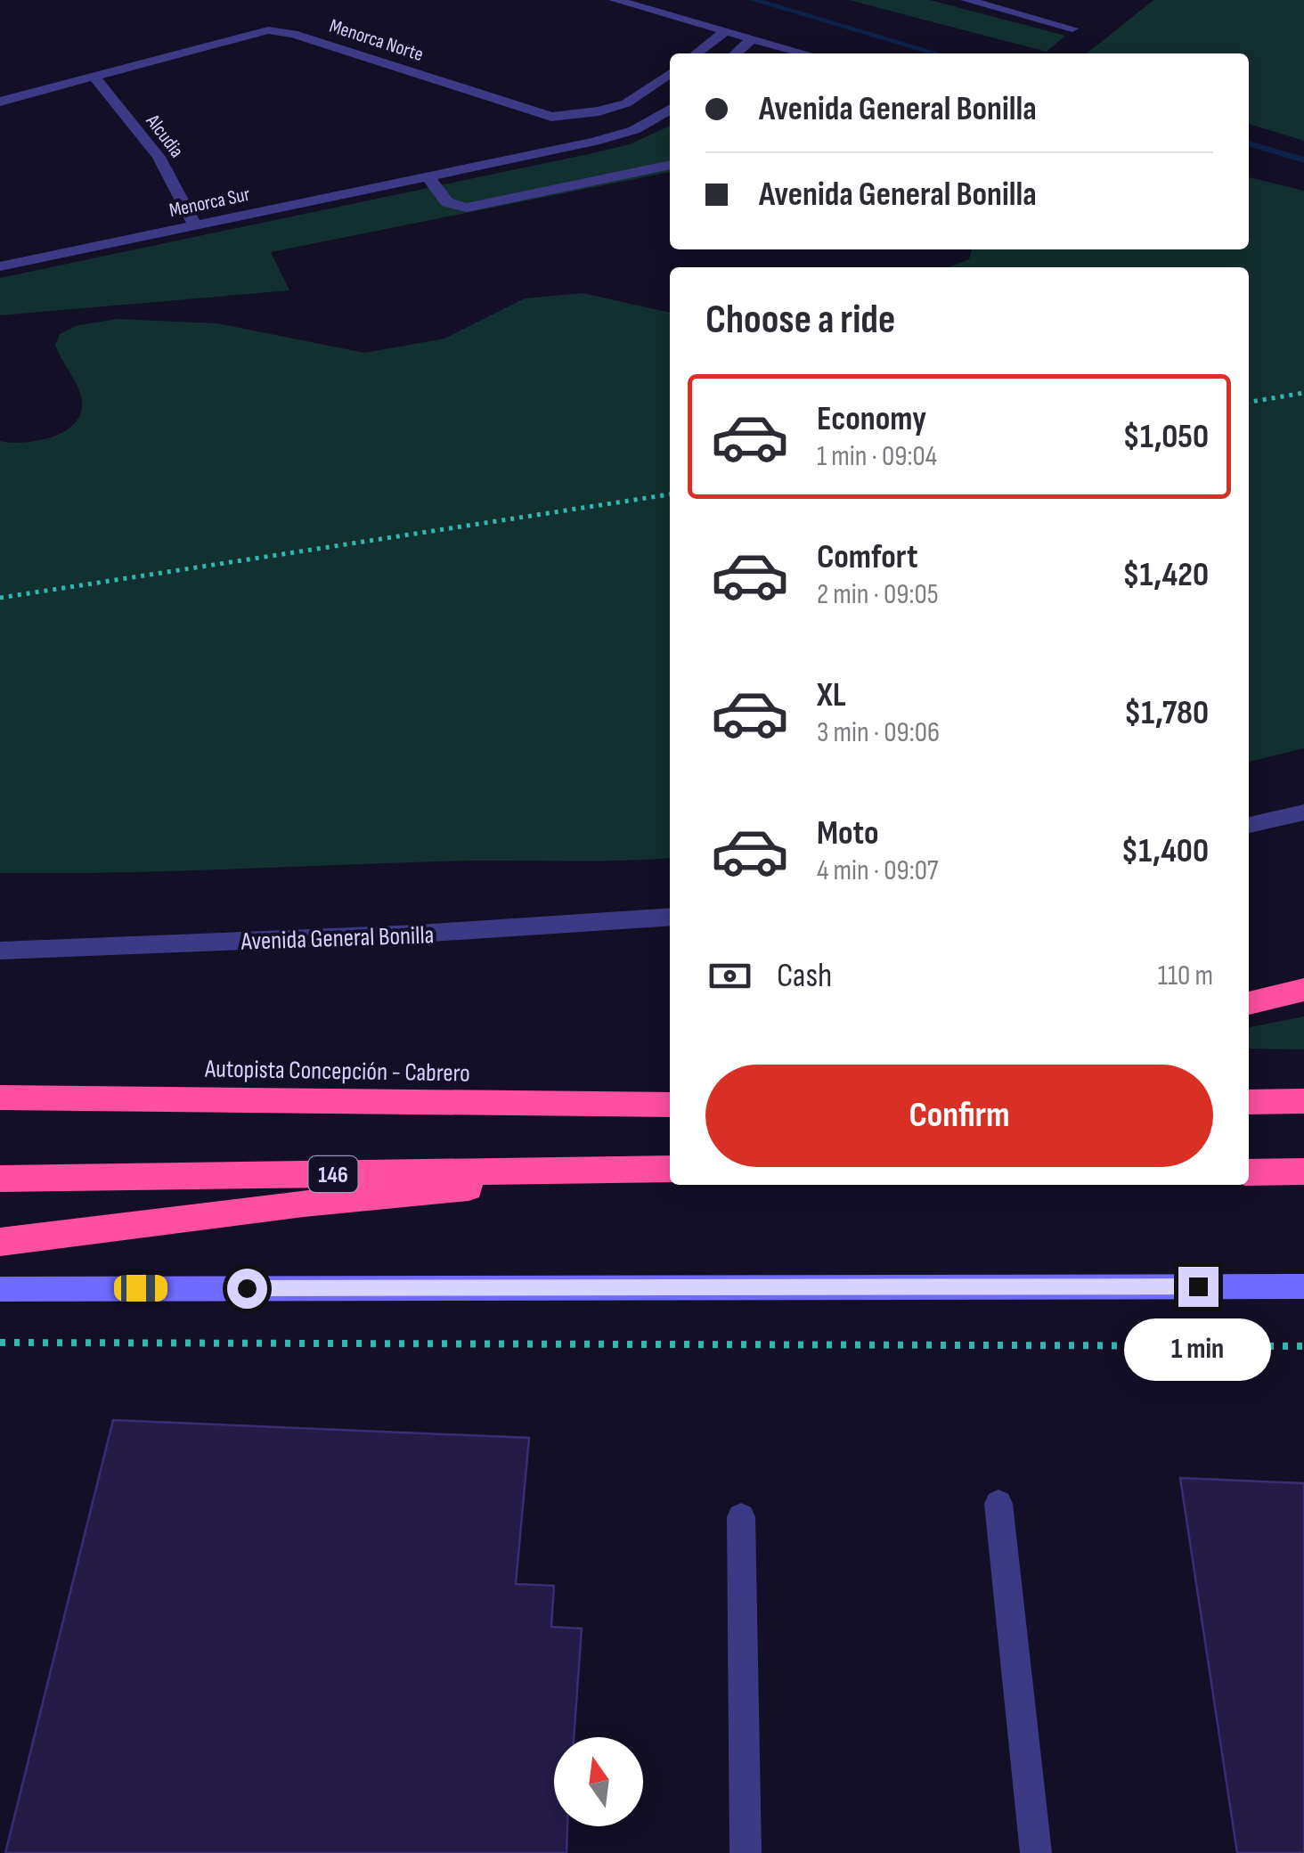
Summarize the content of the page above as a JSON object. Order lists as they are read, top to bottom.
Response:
{
  "streets": {
    "highway": ["Autopista Concepción - Cabrero", "146"],
    "street": [
      "Menorca Norte",
      "Alcudia",
      "Menorca Sur",
      "Avenida General Bonilla"
    ]
  },
  "crossings": [
    ["Menorca Norte", "Alcudia"],
    ["Alcudia", "Menorca Sur"]
  ],
  "north": "top",
  "page": {
    "banner": ["Avenida General Bonilla", "Avenida General Bonilla"],
    "heading": "Choose a ride",
    "list": [
      {
        "name": "Economy",
        "note": "1 min · 09:04",
        "value": "$1,050"
      },
      {
        "name": "Comfort",
        "note": "2 min · 09:05",
        "value": "$1,420"
      },
      {
        "name": "XL",
        "note": "3 min · 09:06",
        "value": "$1,780"
      },
      {
        "name": "Moto",
        "note": "4 min · 09:07",
        "value": "$1,400"
      }
    ],
    "pay": ["Cash", "110 m"],
    "buttons": "Confirm",
    "bubble": "1 min"
  }
}
